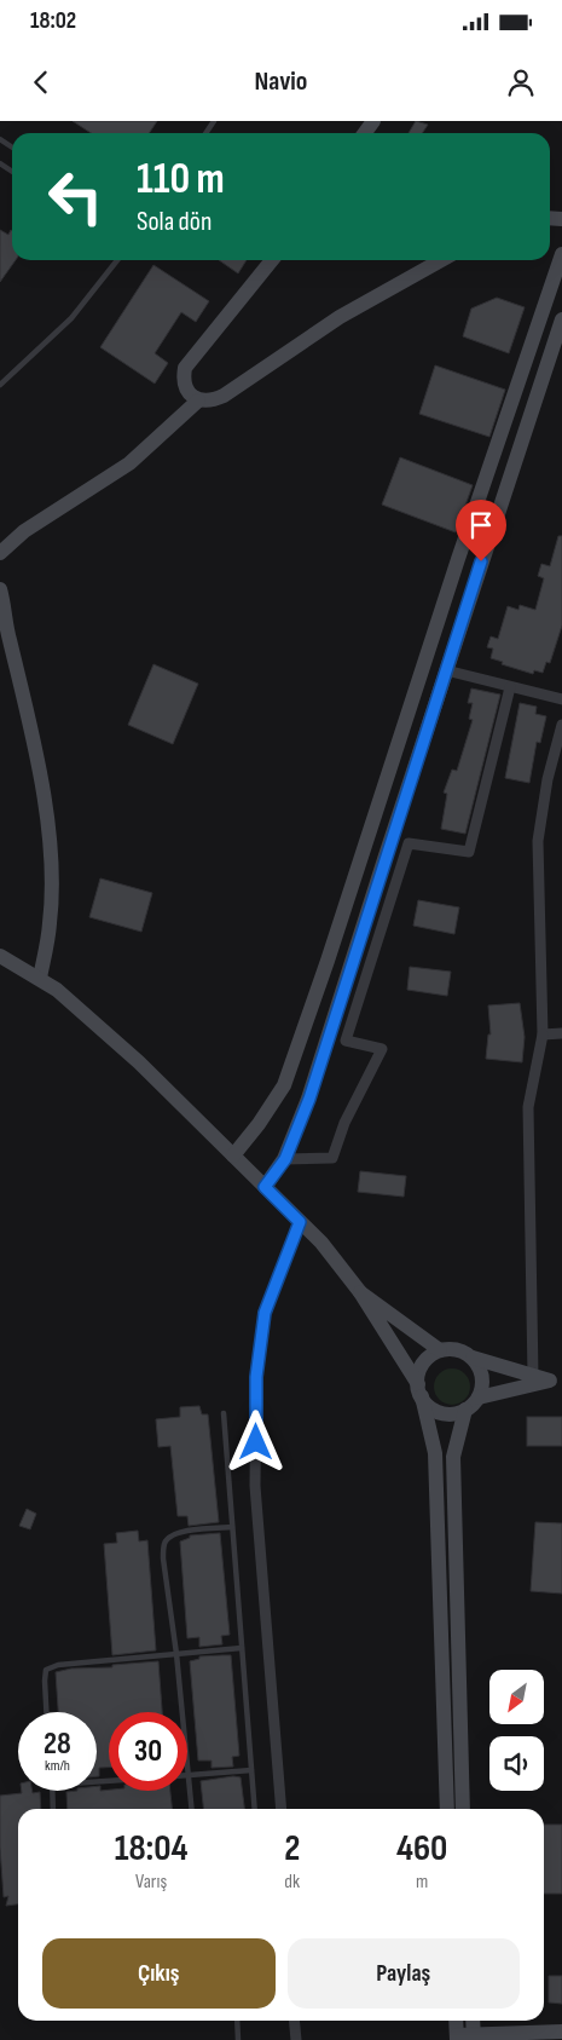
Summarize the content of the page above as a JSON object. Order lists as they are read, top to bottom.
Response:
{
  "north": "bottom left",
  "page": {
    "status": "18:02",
    "header": "Navio",
    "turn": ["110 m", "Sola dön"],
    "speed": "28 km/h",
    "limit": "30",
    "eta": [
      "18:04",
      "Varış",
      "2",
      "dk",
      "460",
      "m"
    ],
    "buttons": ["Çıkış", "Paylaş"]
  }
}
